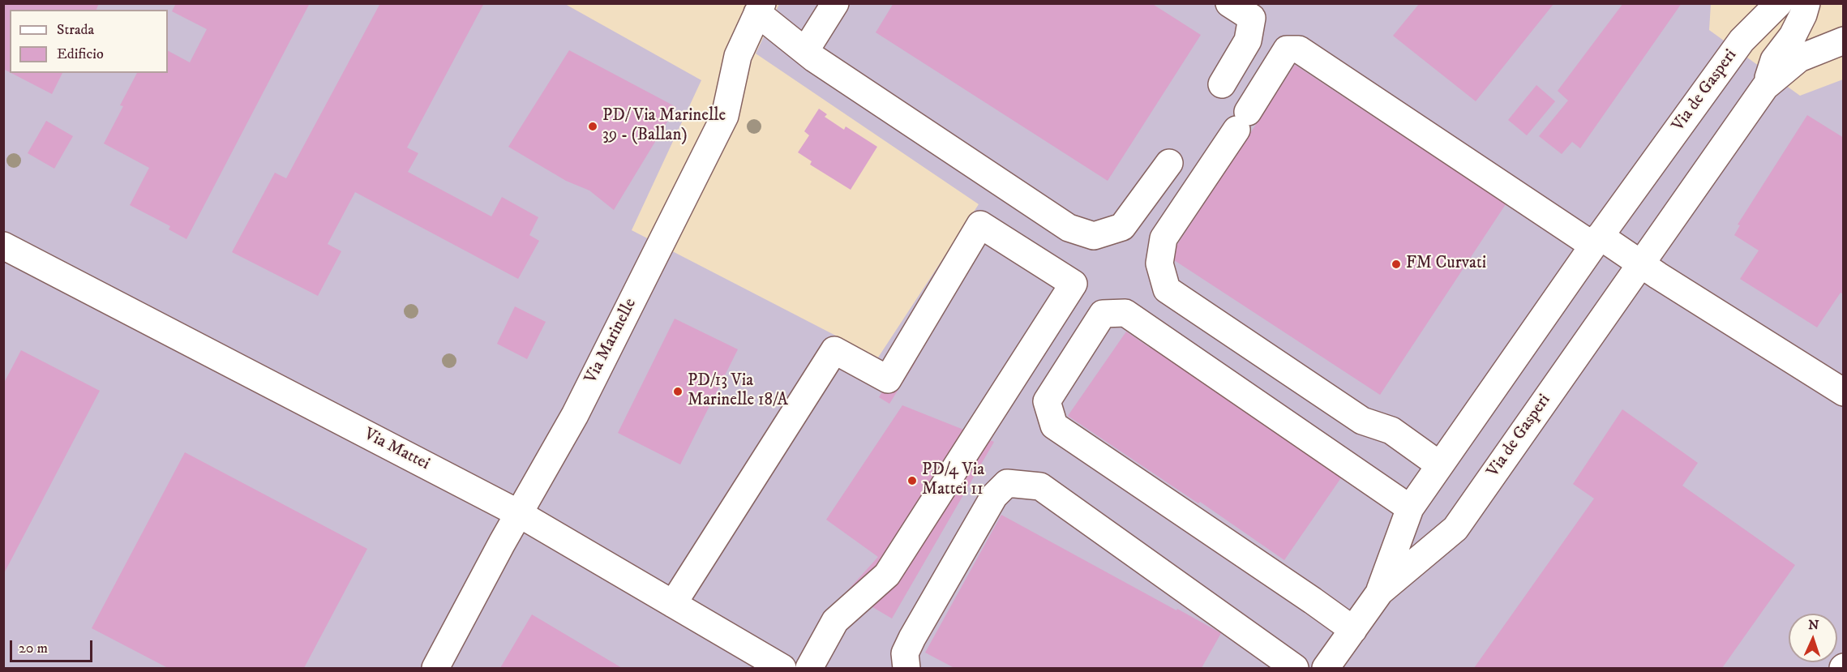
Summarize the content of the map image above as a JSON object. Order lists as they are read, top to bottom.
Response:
{
  "streets": {
    "street": ["Via de Gasperi", "Via Marinelle", "Via Mattei"]
  },
  "crossings": [
    ["Via Marinelle", "Via Mattei"]
  ],
  "places": [
    "PD/ Via Marinelle 39 - (Ballan)",
    "FM Curvati",
    "PD/13 Via Marinelle 18/A",
    "PD/4 Via Mattei 11"
  ],
  "legend": ["Strada", "Edificio"],
  "scale_bar": "20 m",
  "north": "top"
}
